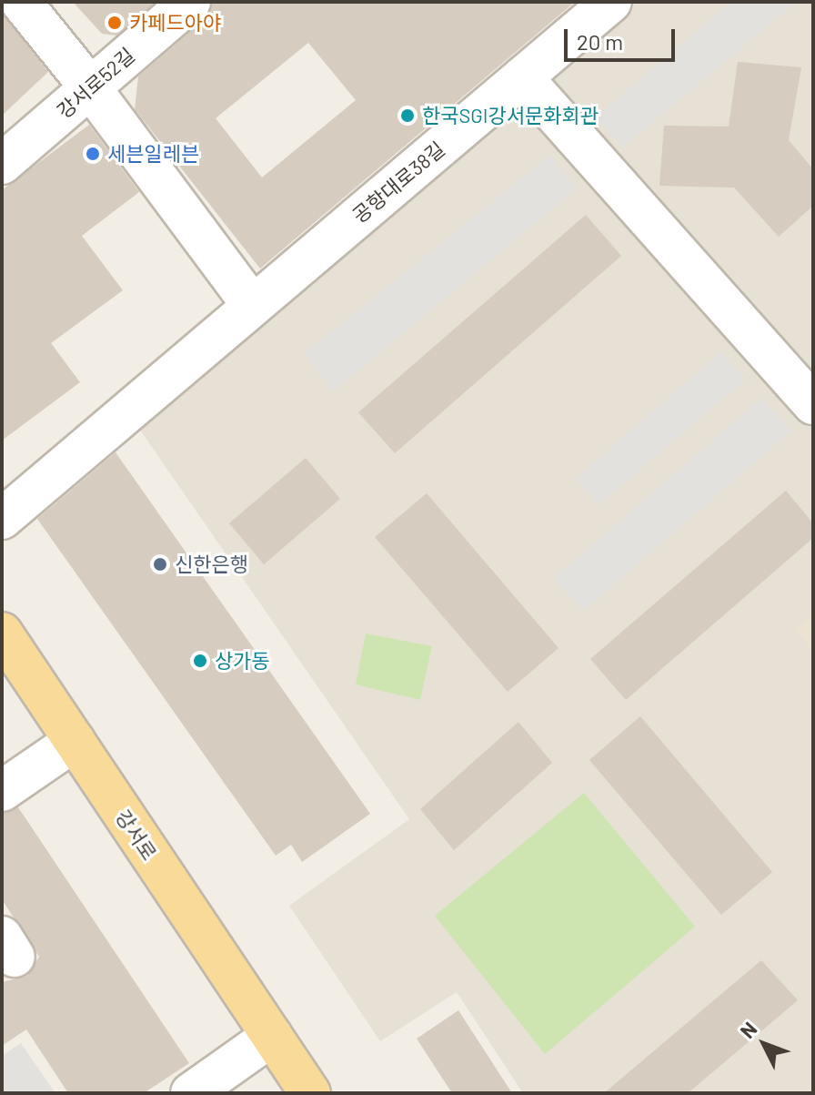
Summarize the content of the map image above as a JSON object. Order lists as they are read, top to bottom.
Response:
{
  "streets": {
    "main road": ["강서로"],
    "street": ["강서로52길", "공항대로38길"]
  },
  "places": [
    "카페드아야",
    "한국SGI강서문화회관",
    "세븐일레븐",
    "신한은행",
    "상가동"
  ],
  "scale_bar": "20 m",
  "north": "top left"
}
